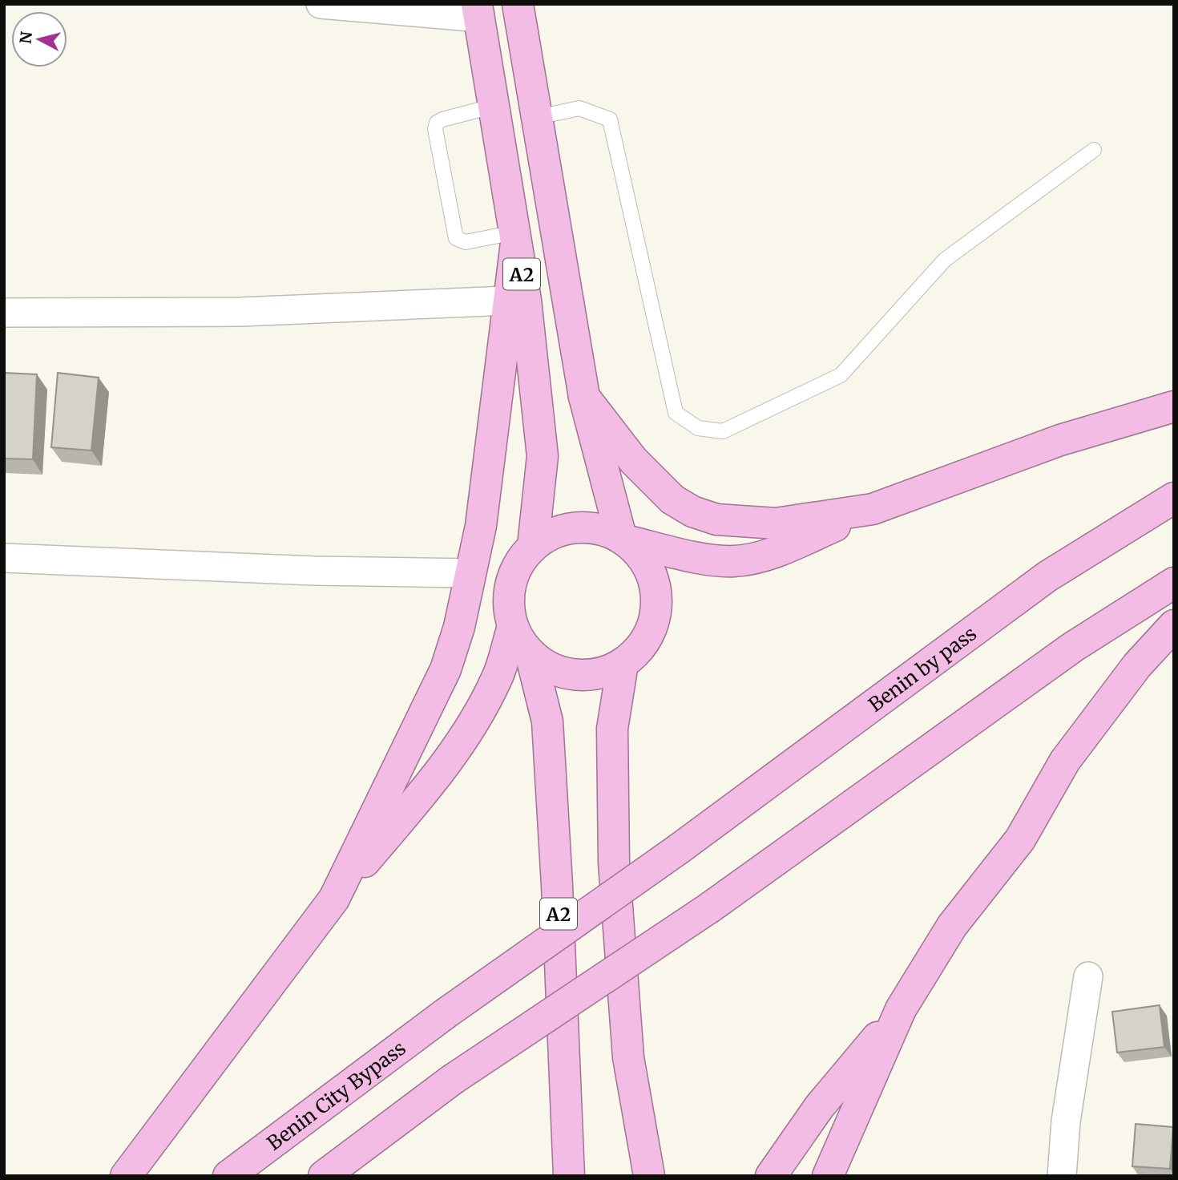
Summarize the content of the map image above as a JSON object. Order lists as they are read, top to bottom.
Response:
{
  "streets": {
    "highway": ["A2", "Benin by pass", "Benin City Bypass"]
  },
  "crossings": [
    ["Benin by pass", "Benin City Bypass"]
  ],
  "north": "left"
}
